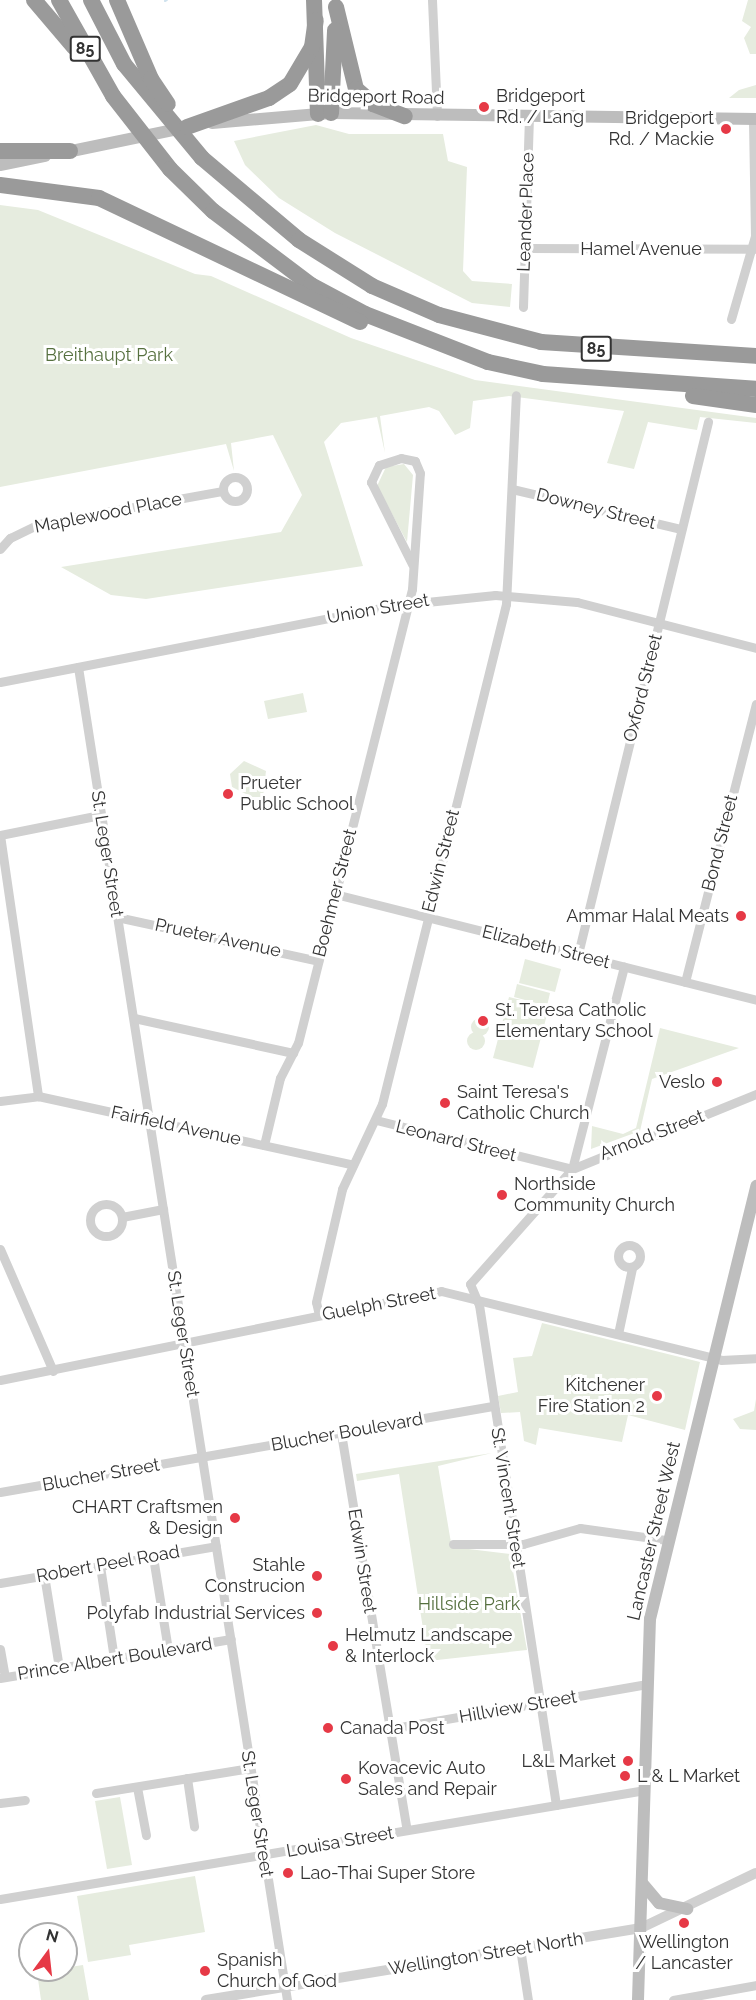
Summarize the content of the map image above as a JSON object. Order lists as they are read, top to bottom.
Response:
{
  "streets": {
    "highway": ["85"],
    "main road": ["Bridgeport Road", "Lancaster Street West"],
    "street": [
      "Leander Place",
      "Hamel Avenue",
      "Downey Street",
      "Maplewood Place",
      "Union Street",
      "Oxford Street",
      "Bond Street",
      "St. Leger Street",
      "Edwin Street",
      "Boehmer Street",
      "Prueter Avenue",
      "Elizabeth Street",
      "Fairfield Avenue",
      "Arnold Street",
      "Leonard Street",
      "Guelph Street",
      "Blucher Boulevard",
      "Blucher Street",
      "St. Vincent Street",
      "Robert Peel Road",
      "Prince Albert Boulevard",
      "Hillview Street",
      "Louisa Street",
      "Wellington Street North"
    ]
  },
  "crossings": [
    ["Bridgeport Road", "Leander Place"],
    ["Leander Place", "Hamel Avenue"],
    ["Downey Street", "Oxford Street"],
    ["Downey Street", "Edwin Street"],
    ["Union Street", "Oxford Street"],
    ["Union Street", "St. Leger Street"],
    ["Union Street", "Edwin Street"],
    ["Union Street", "Boehmer Street"],
    ["Oxford Street", "Elizabeth Street"],
    ["Bond Street", "Elizabeth Street"],
    ["St. Leger Street", "Prueter Avenue"],
    ["St. Leger Street", "Fairfield Avenue"],
    ["St. Leger Street", "Guelph Street"],
    ["St. Leger Street", "Blucher Boulevard"],
    ["St. Leger Street", "Blucher Street"],
    ["St. Leger Street", "Robert Peel Road"],
    ["St. Leger Street", "Prince Albert Boulevard"],
    ["St. Leger Street", "Louisa Street"],
    ["St. Leger Street", "Wellington Street North"],
    ["Edwin Street", "Elizabeth Street"],
    ["Edwin Street", "Fairfield Avenue"],
    ["Edwin Street", "Leonard Street"],
    ["Edwin Street", "Guelph Street"],
    ["Edwin Street", "Blucher Boulevard"],
    ["Edwin Street", "Hillview Street"],
    ["Edwin Street", "Louisa Street"],
    ["Boehmer Street", "Prueter Avenue"],
    ["Boehmer Street", "Elizabeth Street"],
    ["Boehmer Street", "Fairfield Avenue"],
    ["Arnold Street", "Leonard Street"],
    ["Arnold Street", "Guelph Street"],
    ["Arnold Street", "St. Vincent Street"],
    ["Guelph Street", "St. Vincent Street"],
    ["Guelph Street", "Lancaster Street West"],
    ["Blucher Boulevard", "Blucher Street"],
    ["Blucher Boulevard", "St. Vincent Street"],
    ["St. Vincent Street", "Hillview Street"],
    ["St. Vincent Street", "Louisa Street"],
    ["Lancaster Street West", "Hillview Street"],
    ["Lancaster Street West", "Louisa Street"],
    ["Lancaster Street West", "Wellington Street North"]
  ],
  "parks": ["Breithaupt Park", "Hillside Park"],
  "places": [
    "Bridgeport Rd. / Lang",
    "Bridgeport Rd. / Mackie",
    "Prueter Public School",
    "Ammar Halal Meats",
    "St. Teresa Catholic Elementary School",
    "Veslo",
    "Saint Teresa's Catholic Church",
    "Northside Community Church",
    "Kitchener Fire Station 2",
    "CHART Craftsmen & Design",
    "Stahle Construcion",
    "Polyfab Industrial Services",
    "Helmutz Landscape & Interlock",
    "Canada Post",
    "L&L Market",
    "L & L Market",
    "Kovacevic Auto Sales and Repair",
    "Lao-Thai Super Store",
    "Wellington / Lancaster",
    "Spanish Church of God"
  ],
  "north": "top"
}
